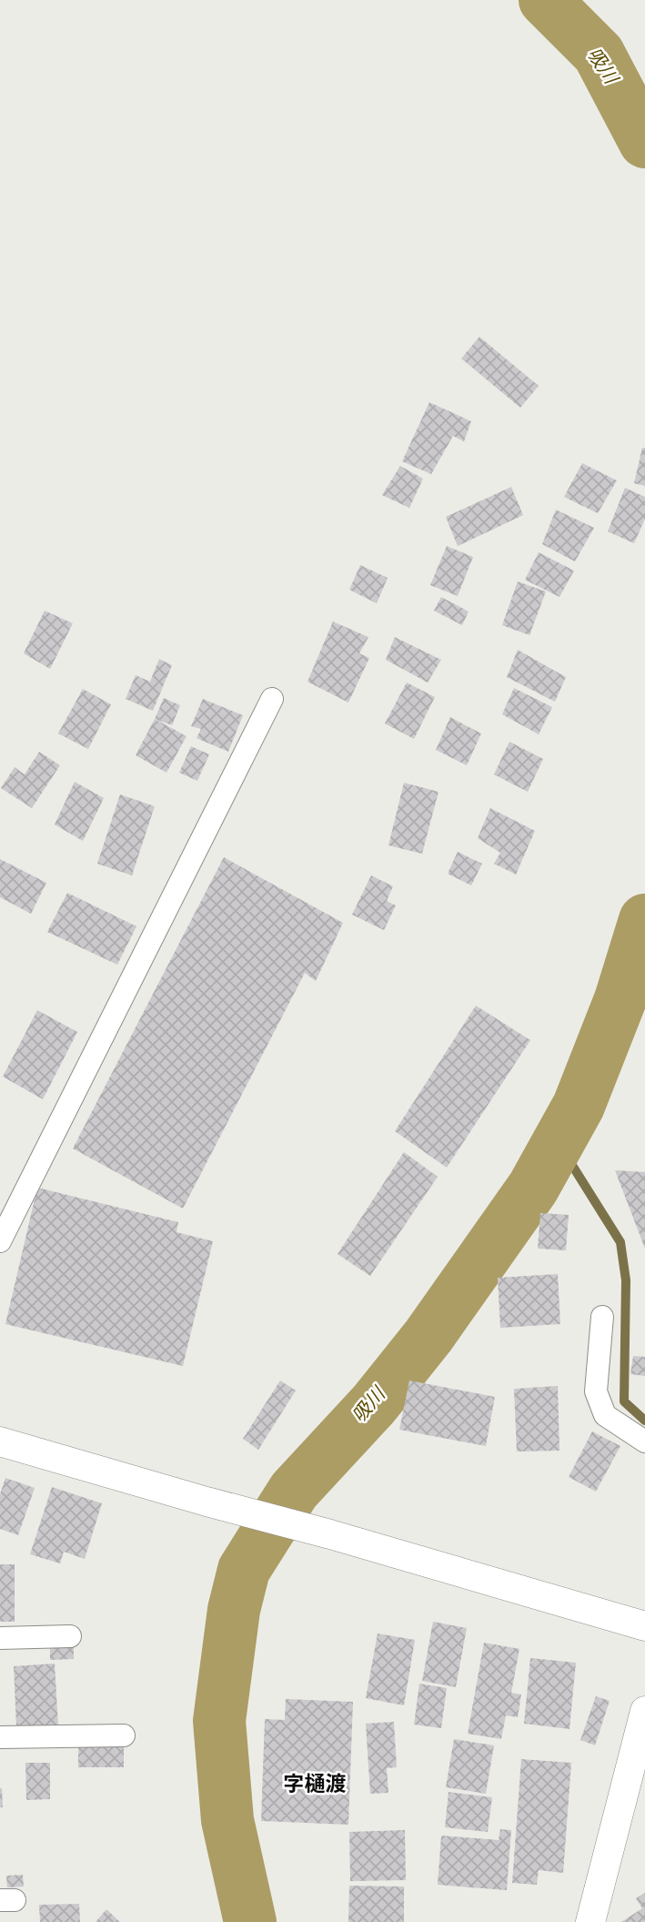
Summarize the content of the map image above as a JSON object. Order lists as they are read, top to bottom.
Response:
{
  "districts": ["字樋渡"],
  "water": ["吸川"]
}
